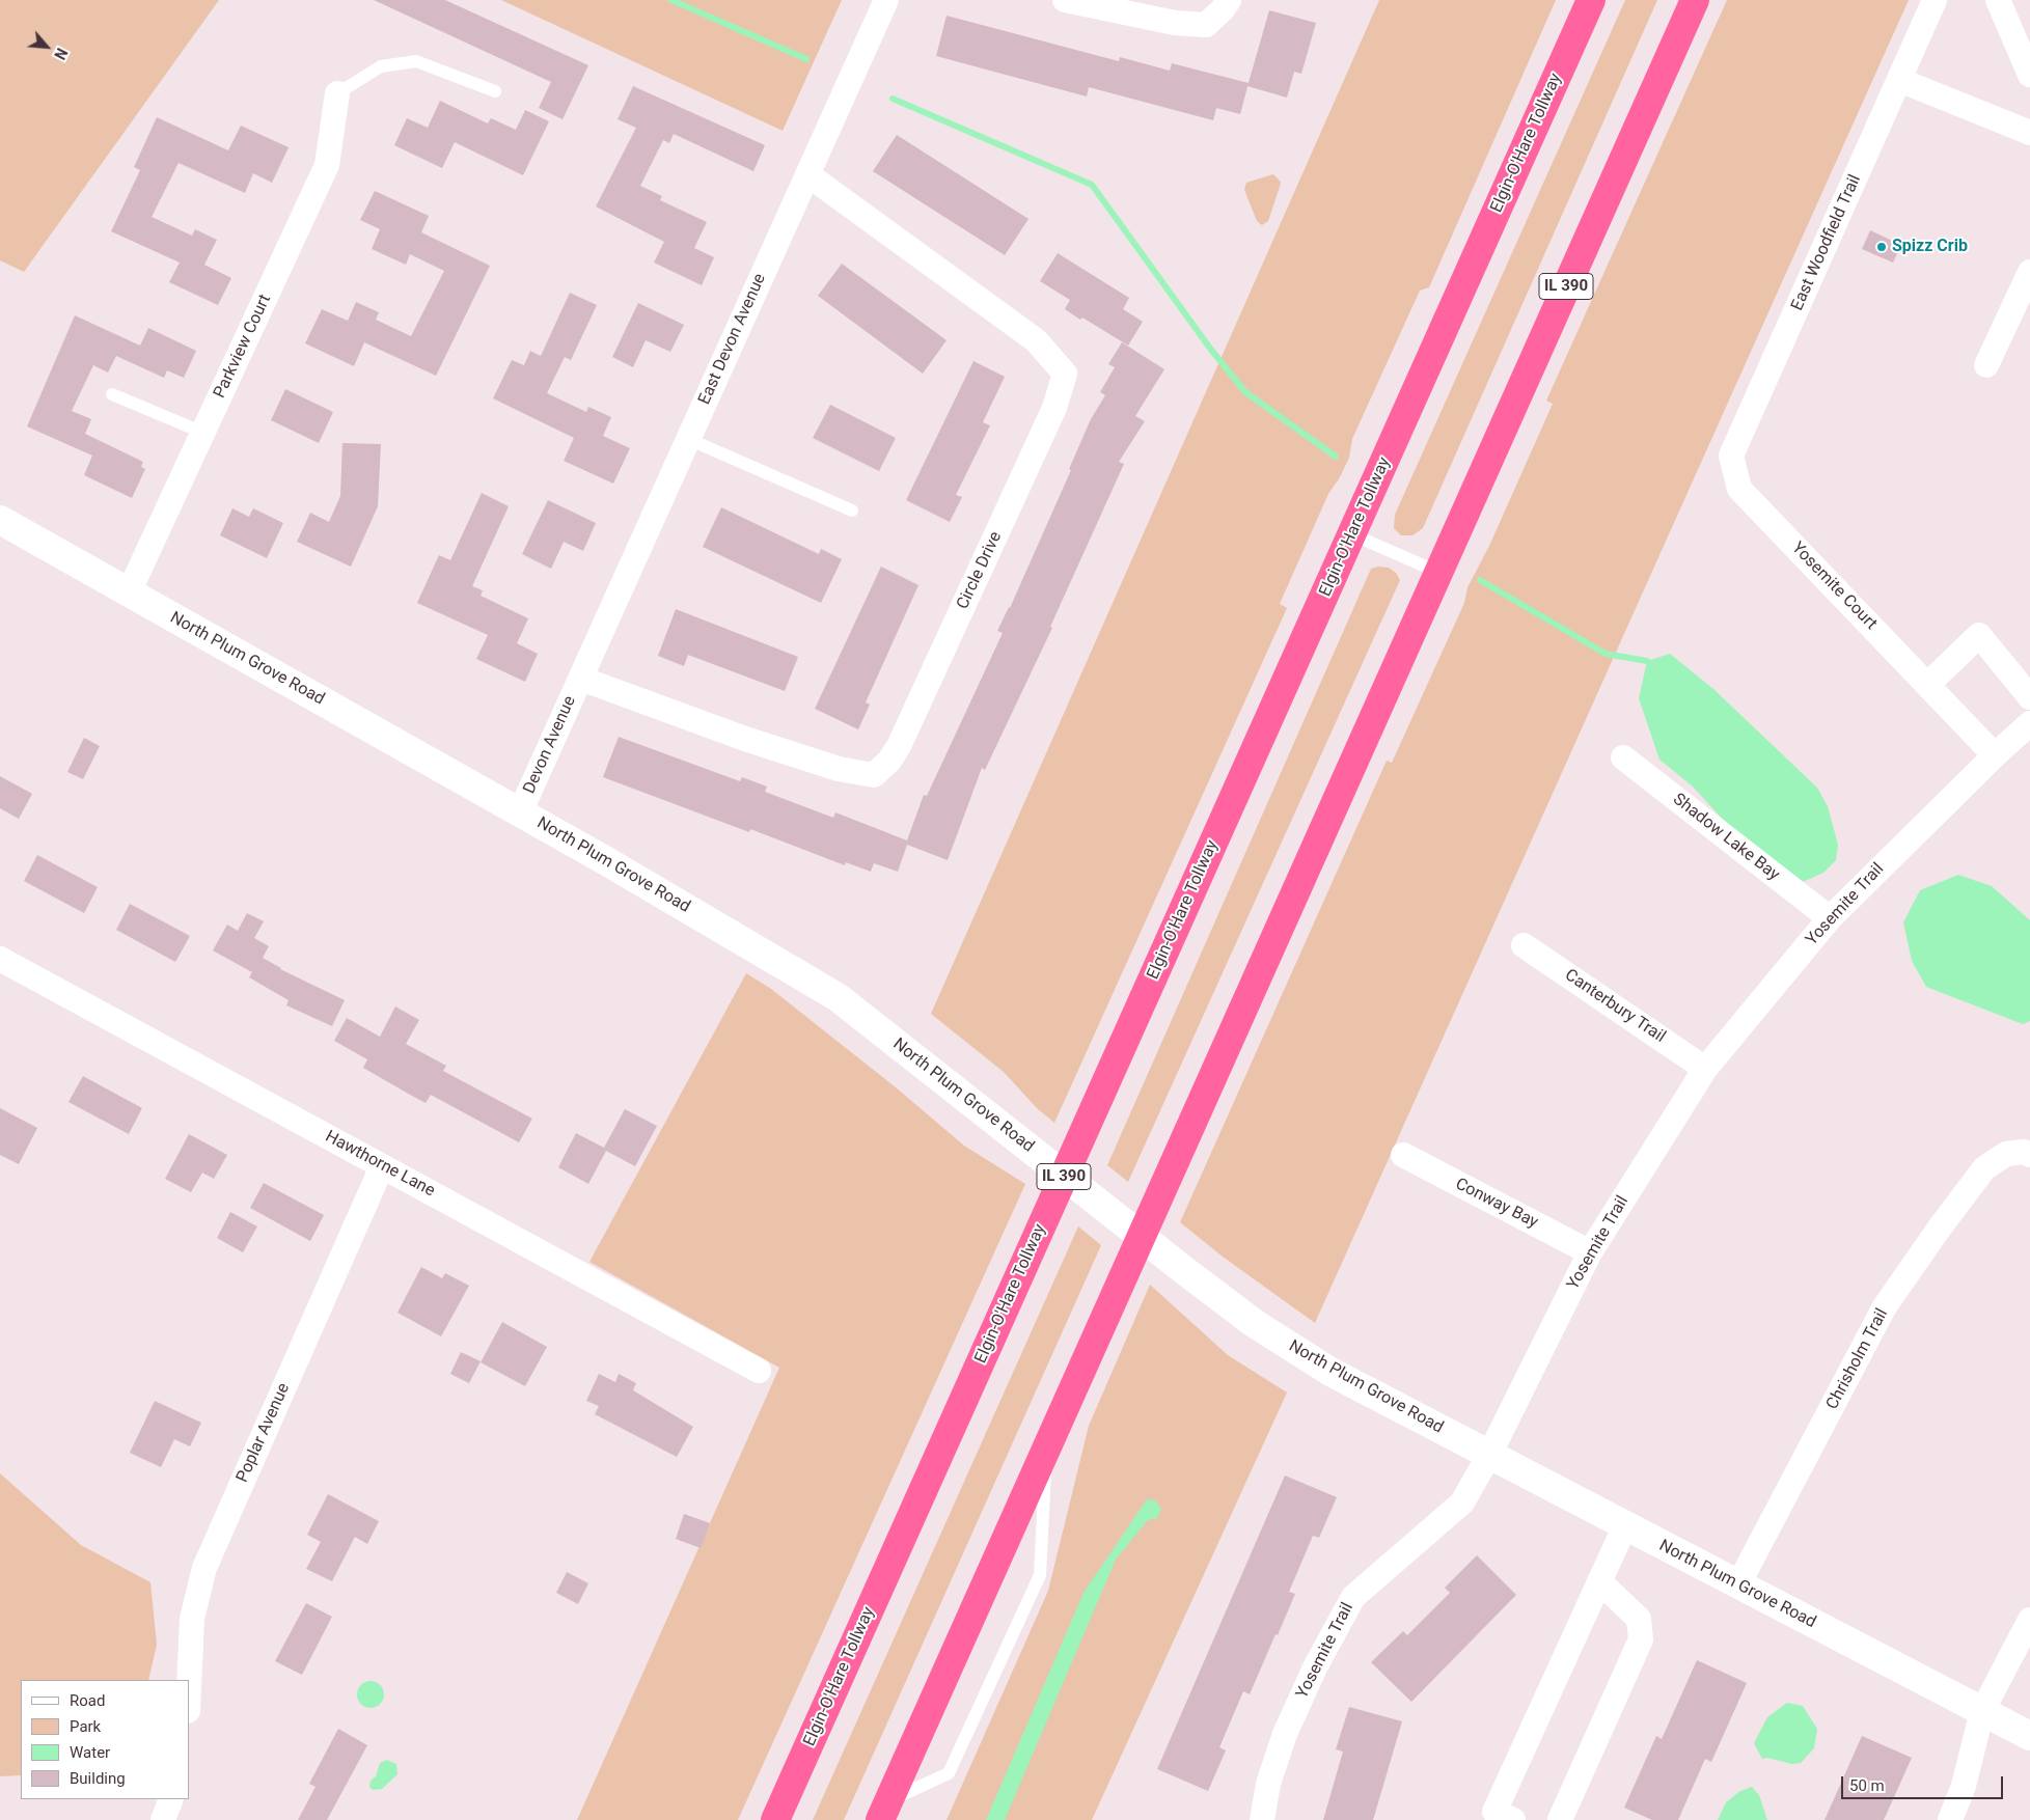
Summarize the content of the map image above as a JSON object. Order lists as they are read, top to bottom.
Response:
{
  "streets": {
    "highway": ["Elgin-O'Hare Tollway", "IL 390"],
    "street": [
      "East Woodfield Trail",
      "East Devon Avenue",
      "Parkview Court",
      "Circle Drive",
      "Yosemite Court",
      "North Plum Grove Road",
      "Devon Avenue",
      "Shadow Lake Bay",
      "Yosemite Trail",
      "Canterbury Trail",
      "Hawthorne Lane",
      "Conway Bay",
      "Chrisholm Trail",
      "Poplar Avenue"
    ]
  },
  "crossings": [
    ["East Woodfield Trail", "Yosemite Court"],
    ["East Devon Avenue", "Circle Drive"],
    ["East Devon Avenue", "Devon Avenue"],
    ["Parkview Court", "North Plum Grove Road"],
    ["Circle Drive", "Devon Avenue"],
    ["Yosemite Court", "Yosemite Trail"],
    ["North Plum Grove Road", "Devon Avenue"],
    ["North Plum Grove Road", "Yosemite Trail"],
    ["North Plum Grove Road", "Chrisholm Trail"],
    ["Shadow Lake Bay", "Yosemite Trail"],
    ["Yosemite Trail", "Canterbury Trail"],
    ["Yosemite Trail", "Conway Bay"],
    ["Hawthorne Lane", "Poplar Avenue"]
  ],
  "places": ["Spizz Crib"],
  "legend": [
    "Road",
    "Park",
    "Water",
    "Building"
  ],
  "scale_bar": "50 m",
  "north": "bottom right"
}
